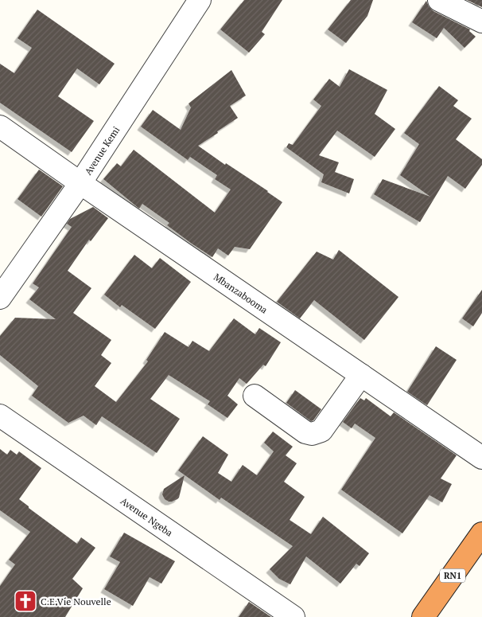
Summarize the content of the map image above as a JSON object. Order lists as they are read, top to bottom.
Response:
{
  "streets": {
    "highway": ["RN1"],
    "street": ["Avenue Kemi", "Mbanzabooma", "Avenue Ngeba"]
  },
  "crossings": [
    ["Avenue Kemi", "Mbanzabooma"]
  ],
  "places": {
    "church": ["C.E.Vie Nouvelle"]
  }
}
